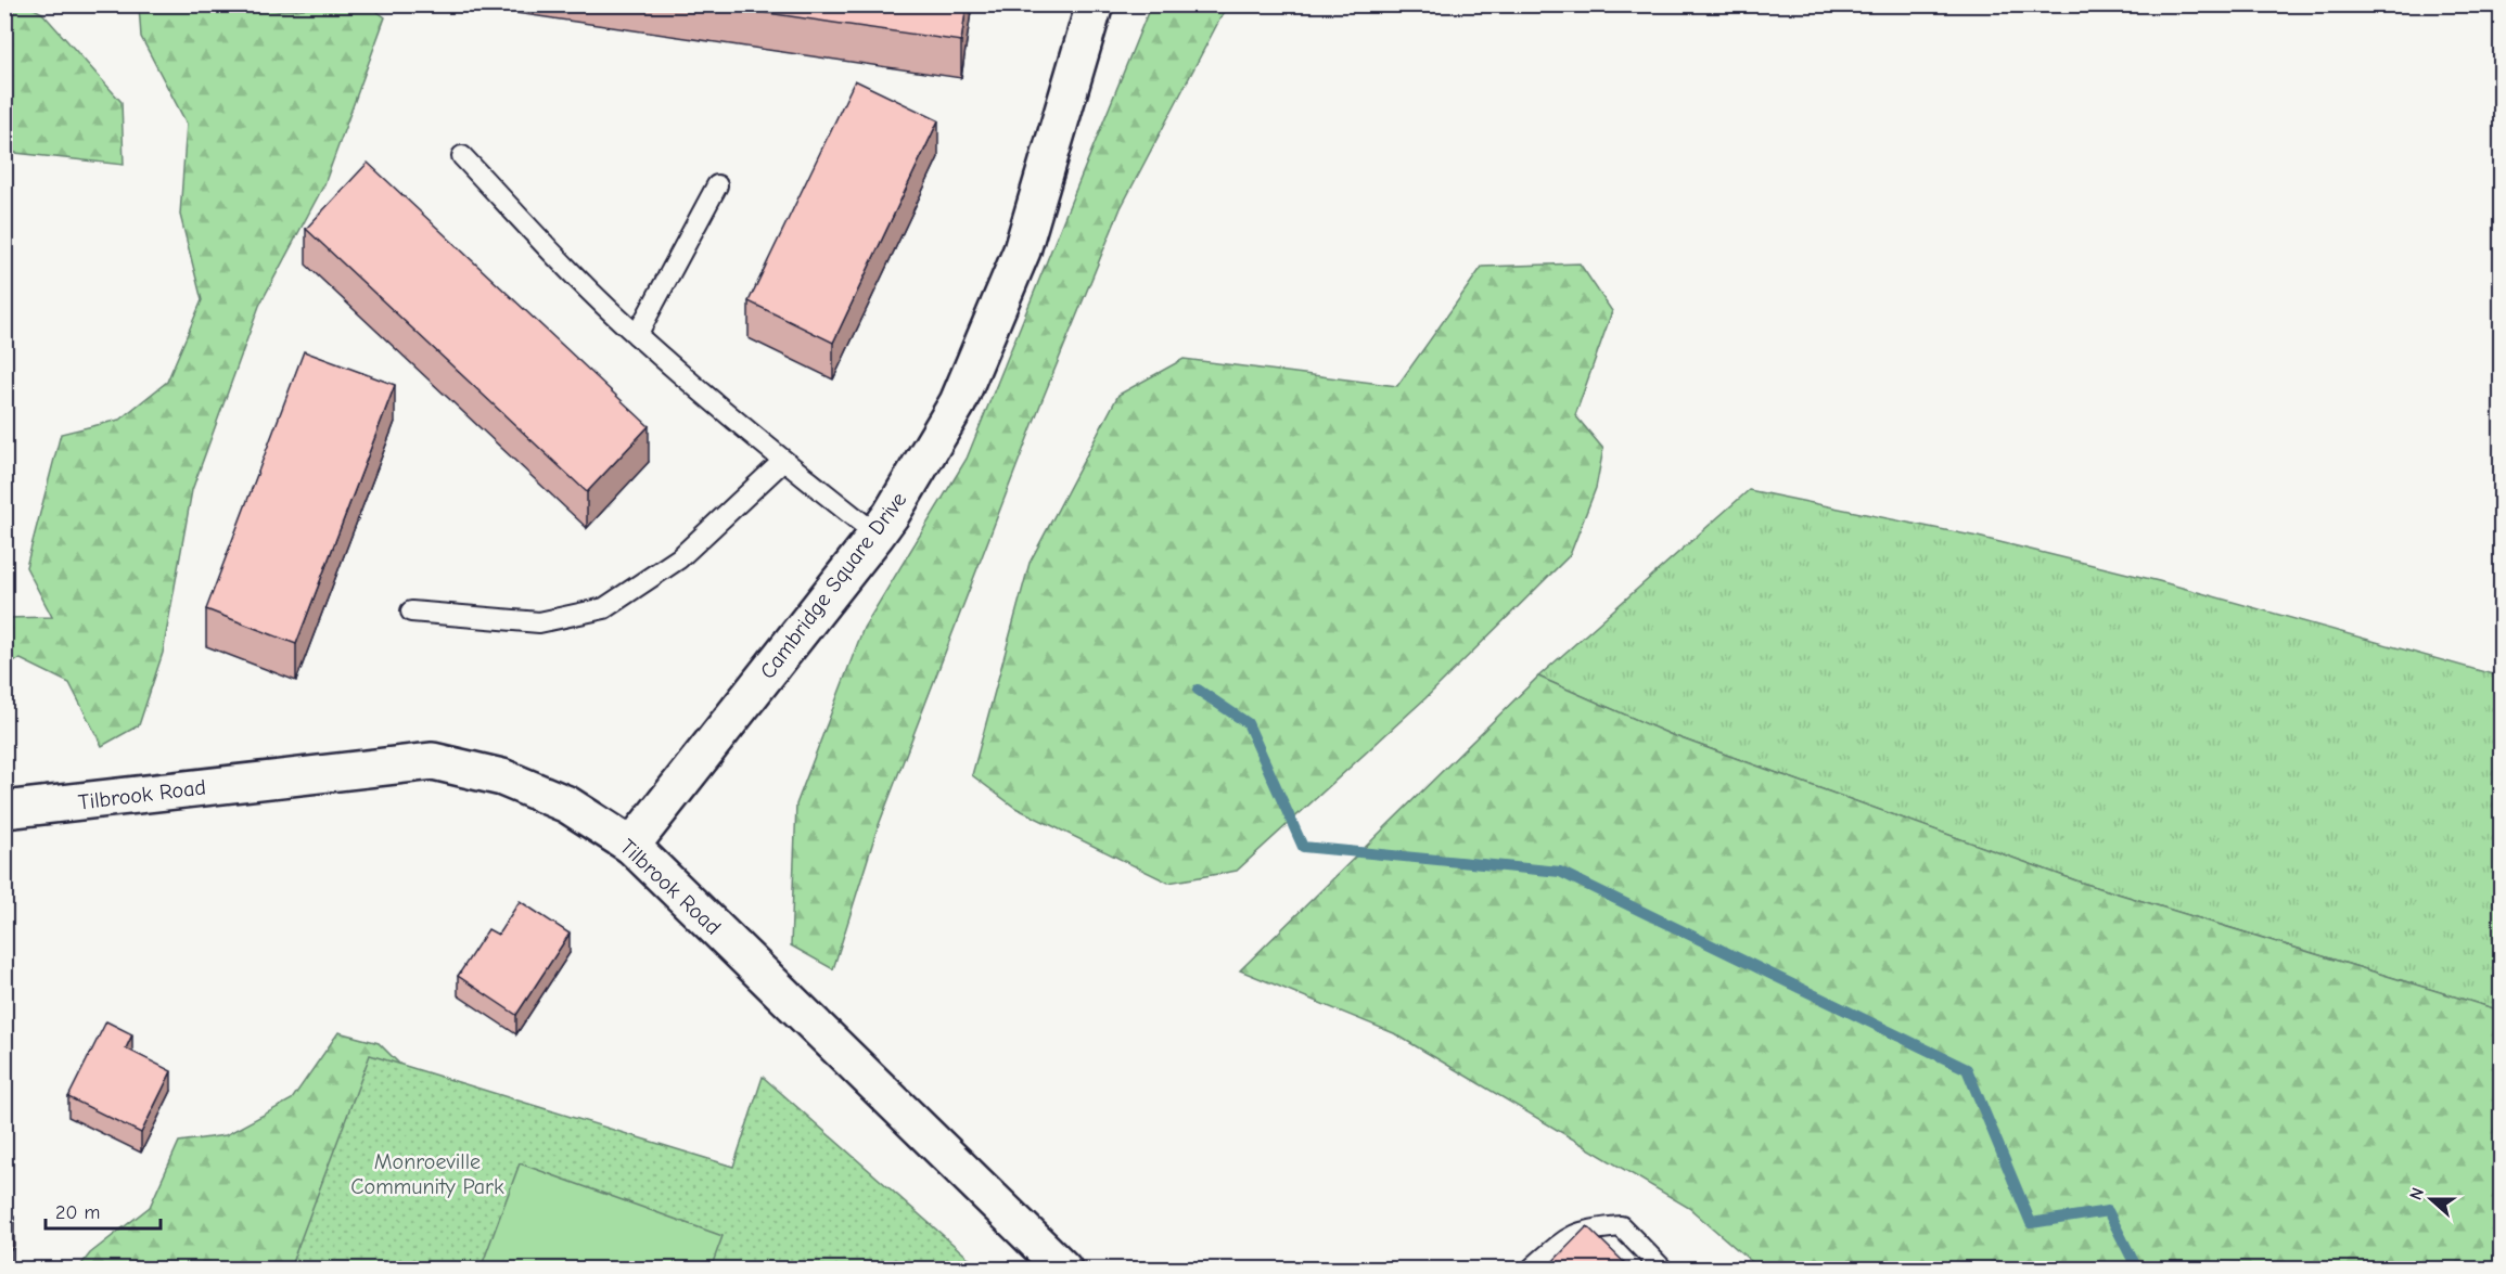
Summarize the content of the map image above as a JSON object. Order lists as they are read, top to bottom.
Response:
{
  "streets": {
    "street": ["Cambridge Square Drive", "Tilbrook Road"]
  },
  "crossings": [
    ["Cambridge Square Drive", "Tilbrook Road"]
  ],
  "parks": ["Monroeville Community Park"],
  "scale_bar": "20 m",
  "north": "left"
}
